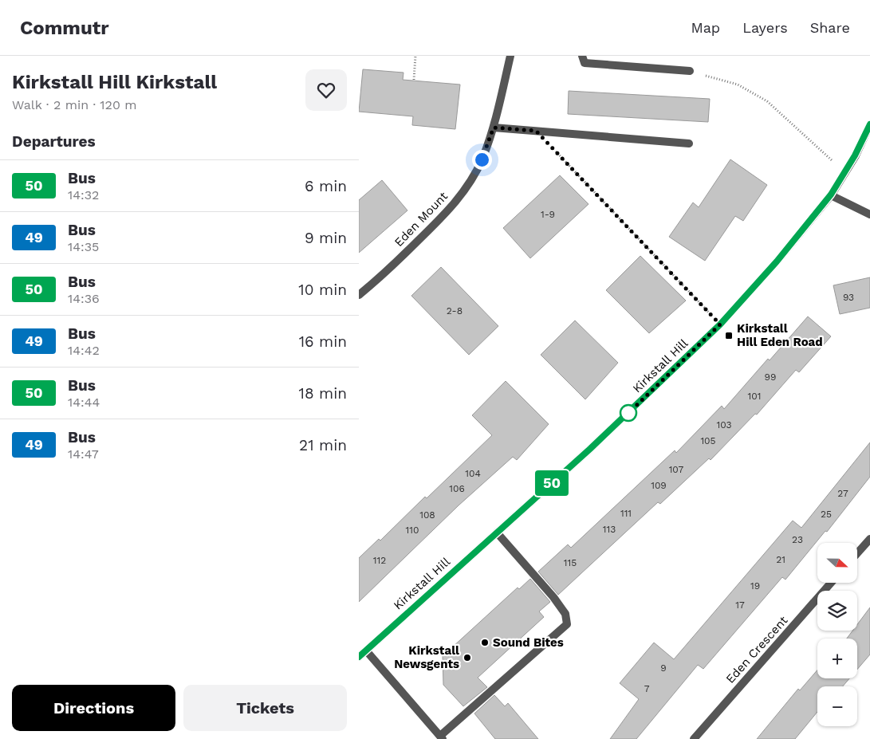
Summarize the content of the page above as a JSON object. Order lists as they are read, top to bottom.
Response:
{
  "streets": {
    "street": ["Eden Mount", "Kirkstall Hill", "Eden Crescent"]
  },
  "places": {
    "transit": ["Kirkstall Hill Eden Road"],
    "other": ["Sound Bites", "Kirkstall Newsgents"]
  },
  "lines": ["bus line 50"],
  "house_numbers": [
    "1-9",
    "93",
    "2-8",
    "99",
    "101",
    "103",
    "105",
    "107",
    "104",
    "109",
    "106",
    "27",
    "111",
    "25",
    "108",
    "113",
    "110",
    "23",
    "21",
    "112",
    "115",
    "19",
    "17",
    "9",
    "7"
  ],
  "north": "right",
  "page": {
    "header": "Commutr",
    "nav": ["Map", "Layers", "Share"],
    "heading": [
      ["Kirkstall Hill Kirkstall", "Walk · 2 min · 120 m"],
      "Departures"
    ],
    "on_map": "50",
    "list": [
      {
        "mark": "50",
        "name": "Bus",
        "note": "14:32",
        "value": "6 min"
      },
      {
        "mark": "49",
        "name": "Bus",
        "note": "14:35",
        "value": "9 min"
      },
      {
        "mark": "50",
        "name": "Bus",
        "note": "14:36",
        "value": "10 min"
      },
      {
        "mark": "49",
        "name": "Bus",
        "note": "14:42",
        "value": "16 min"
      },
      {
        "mark": "50",
        "name": "Bus",
        "note": "14:44",
        "value": "18 min"
      },
      {
        "mark": "49",
        "name": "Bus",
        "note": "14:47",
        "value": "21 min"
      }
    ],
    "map_buttons": ["+", "−"],
    "buttons": ["Directions", "Tickets"]
  }
}
